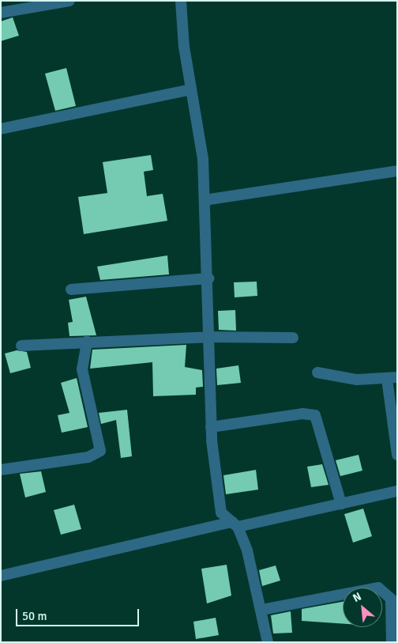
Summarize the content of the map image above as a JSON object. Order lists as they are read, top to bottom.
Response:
{
  "scale_bar": "50 m",
  "north": "top left"
}
